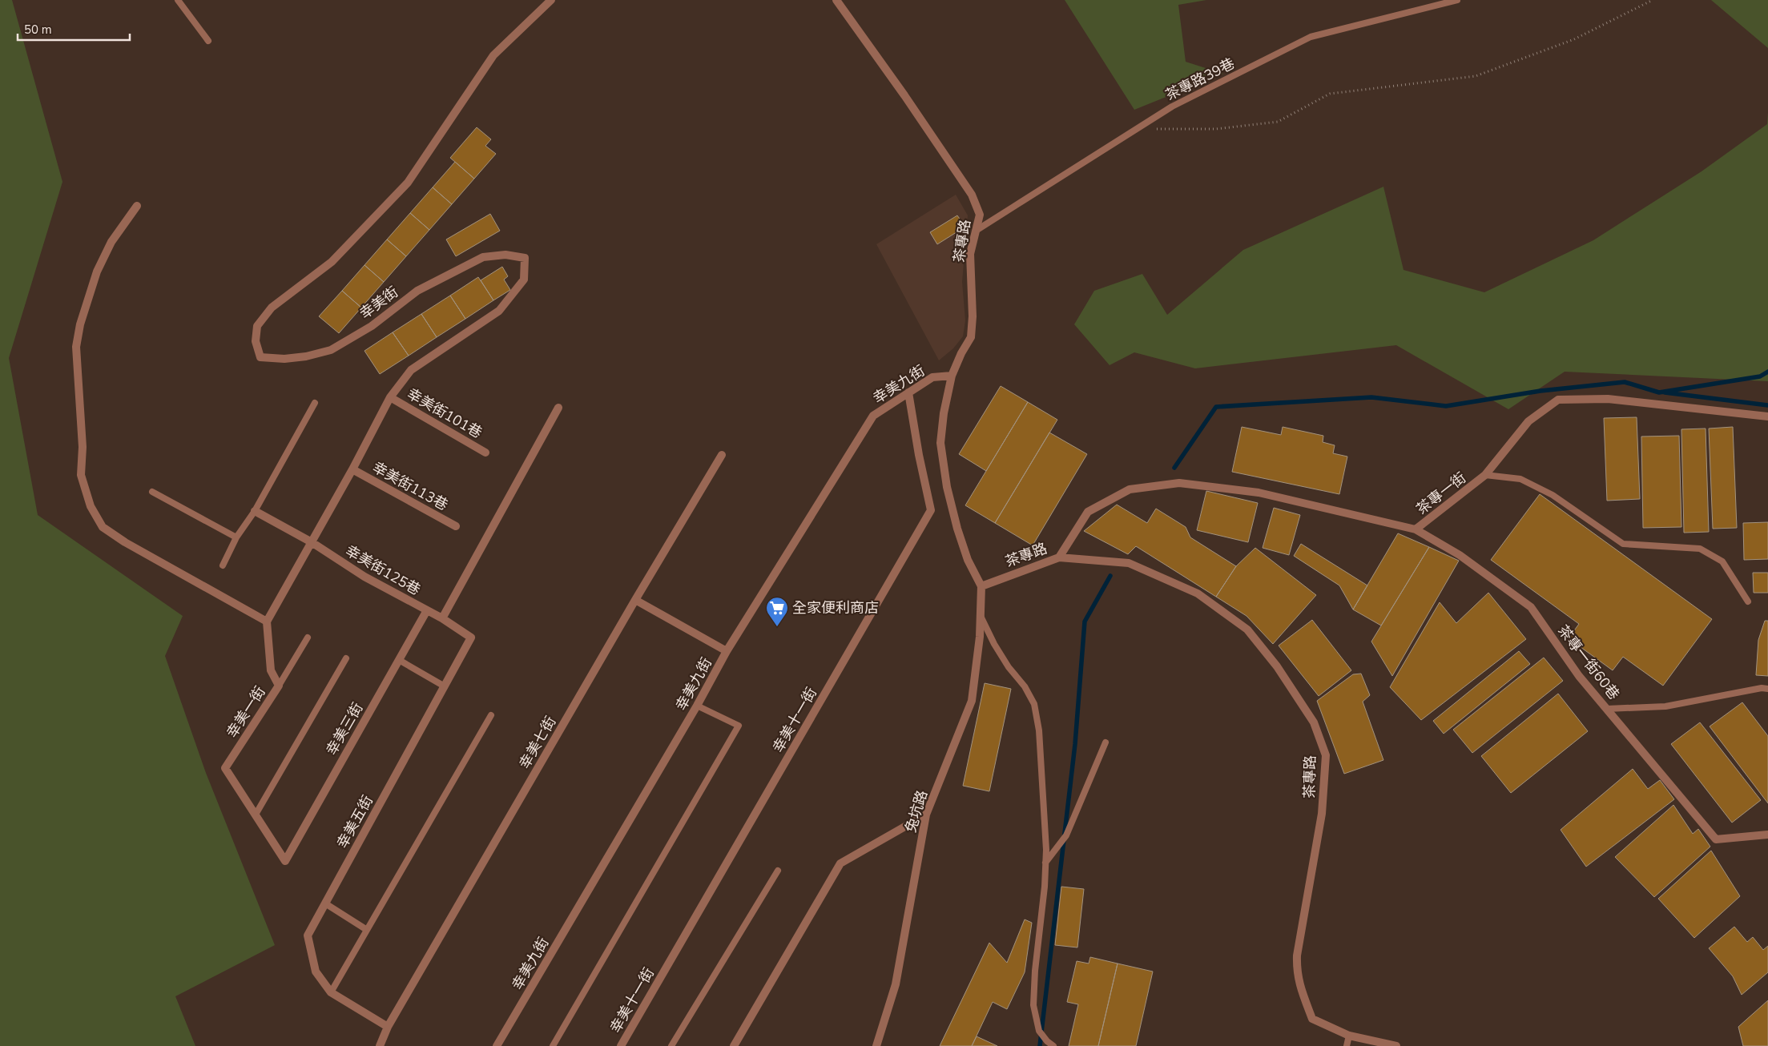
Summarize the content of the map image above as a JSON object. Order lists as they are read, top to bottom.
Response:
{
  "streets": {
    "street": [
      "茶專路",
      "幸美街",
      "幸美九街",
      "幸美街101巷",
      "幸美街113巷",
      "茶專一街",
      "幸美街125巷",
      "茶專一街60巷",
      "幸美一街",
      "幸美十一街",
      "幸美三街",
      "幸美七街",
      "兔坑路",
      "幸美五街"
    ],
    "lane": ["茶專路39巷"]
  },
  "crossings": [
    ["茶專路39巷", "茶專路"],
    ["茶專路", "幸美九街"],
    ["茶專路", "茶專一街"],
    ["茶專路", "兔坑路"],
    ["幸美街", "幸美街101巷"],
    ["幸美街", "幸美街113巷"],
    ["幸美街", "幸美街125巷"],
    ["幸美街", "幸美一街"],
    ["幸美九街", "幸美十一街"],
    ["茶專一街", "茶專一街60巷"],
    ["幸美街125巷", "幸美三街"],
    ["幸美街125巷", "幸美五街"],
    ["幸美一街", "幸美三街"],
    ["幸美七街", "幸美五街"]
  ],
  "places": {
    "supermarket": ["全家便利商店"]
  },
  "scale_bar": "50 m"
}
